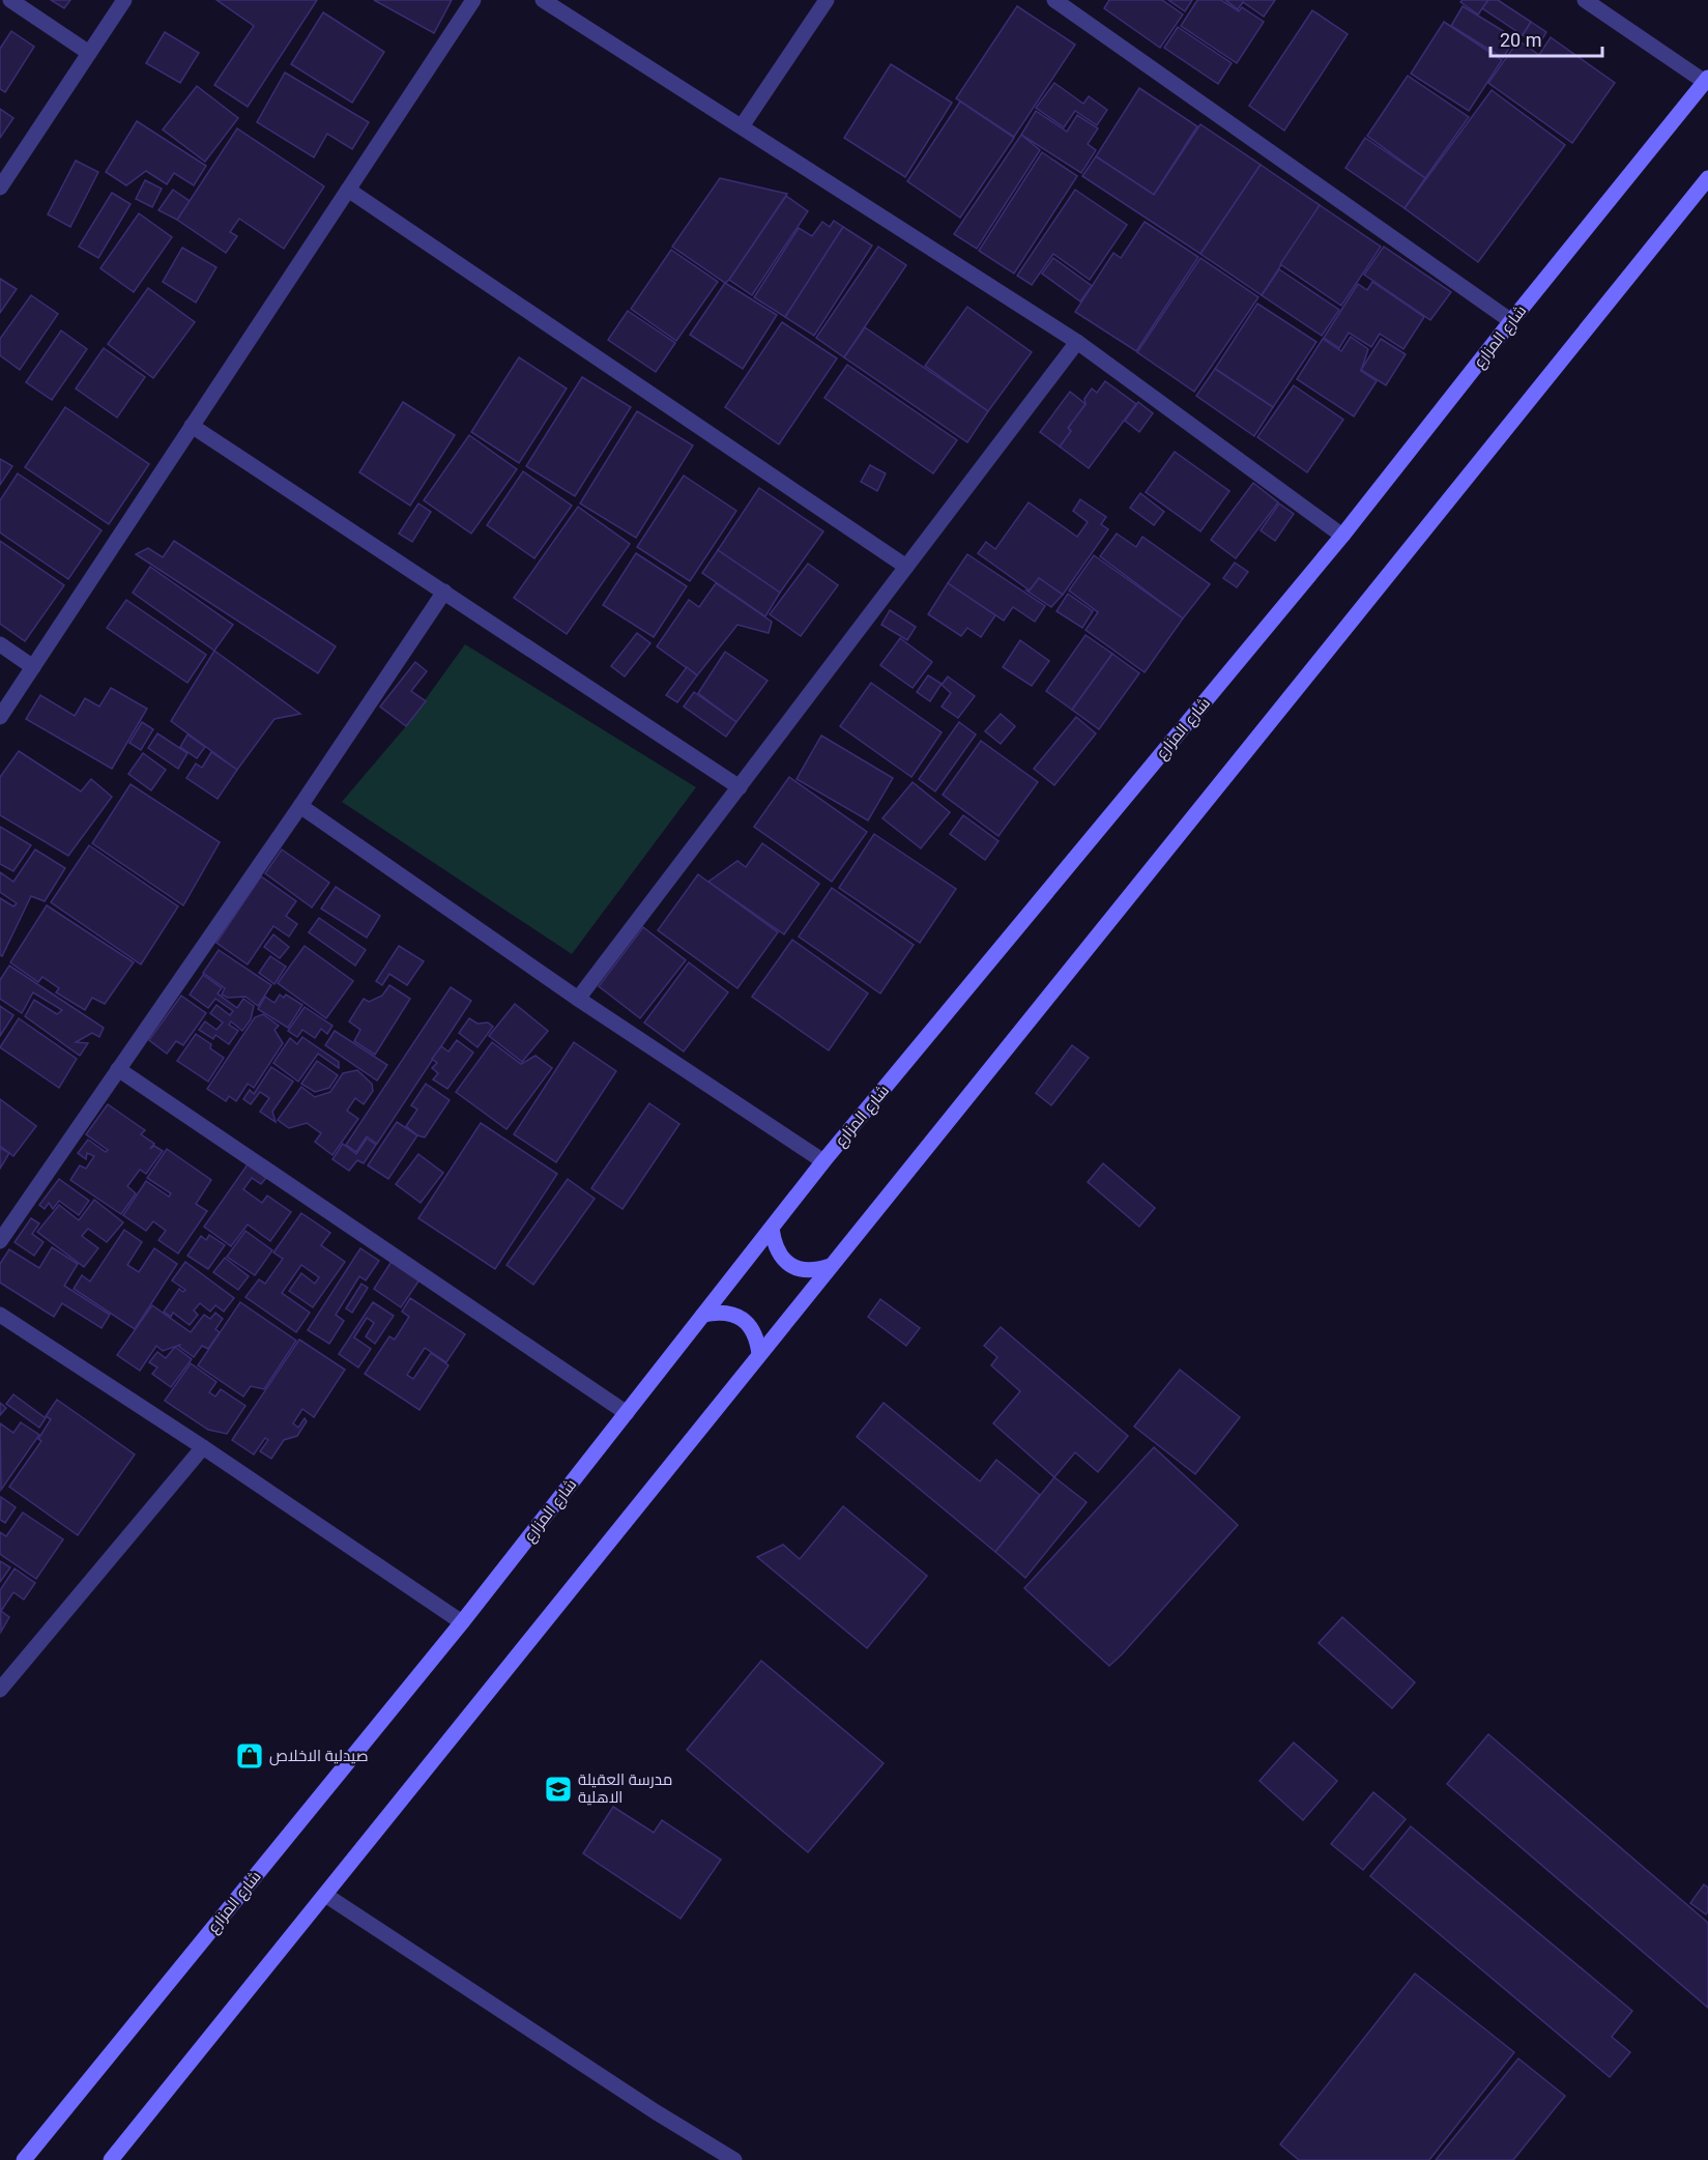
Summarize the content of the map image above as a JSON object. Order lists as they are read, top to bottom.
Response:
{
  "streets": {
    "street": ["شارع المزارع"]
  },
  "places": {
    "shop": ["صيدلية الاخلاص"],
    "school or university": ["مدرسة العقيلة الاهلية"]
  },
  "scale_bar": "20 m"
}
